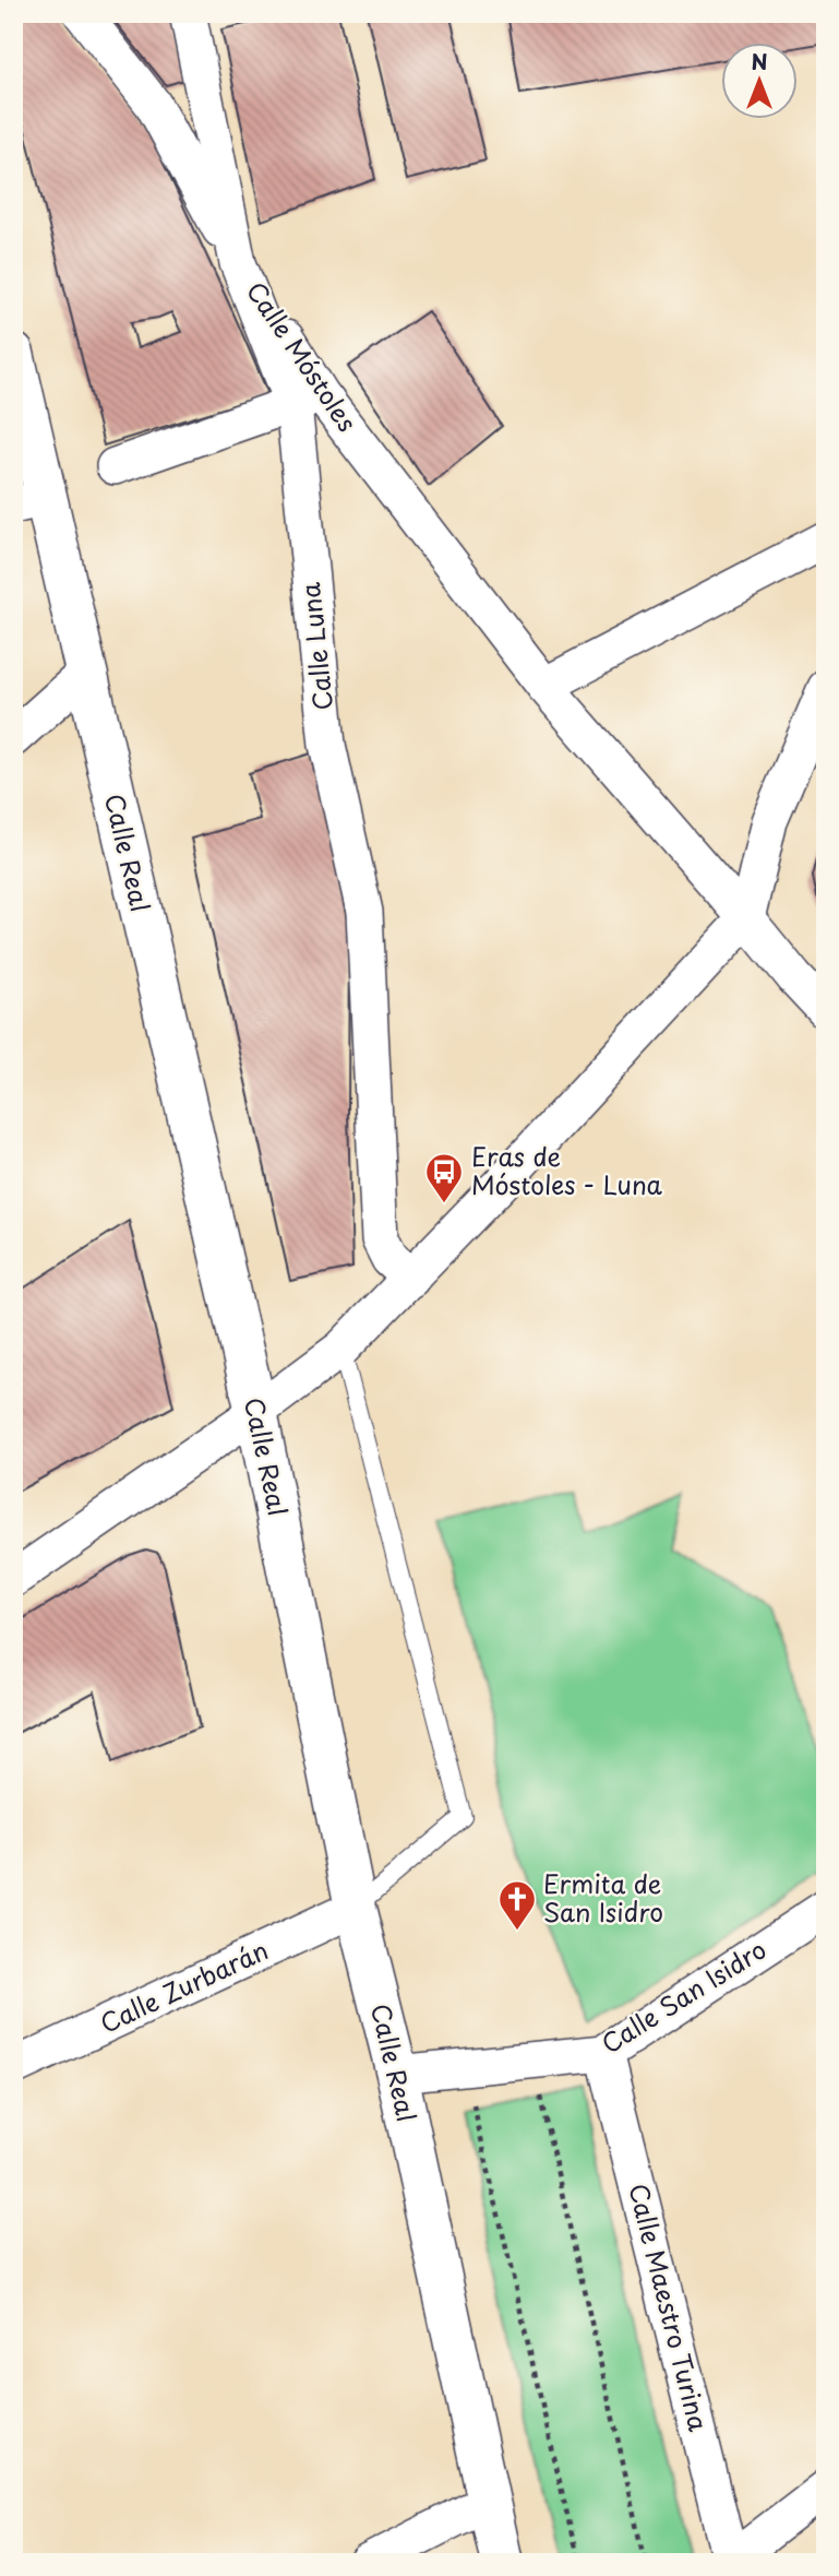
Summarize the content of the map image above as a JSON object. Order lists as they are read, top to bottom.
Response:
{
  "streets": {
    "street": [
      "Calle Móstoles",
      "Calle Luna",
      "Calle Real",
      "Calle Zurbarán",
      "Calle San Isidro",
      "Calle Maestro Turina"
    ]
  },
  "crossings": [
    ["Calle Móstoles", "Calle Luna"],
    ["Calle Real", "Calle Zurbarán"],
    ["Calle Real", "Calle San Isidro"],
    ["Calle San Isidro", "Calle Maestro Turina"]
  ],
  "places": {
    "bus stop": ["Eras de Móstoles - Luna"],
    "church": ["Ermita de San Isidro"]
  },
  "north": "top"
}
